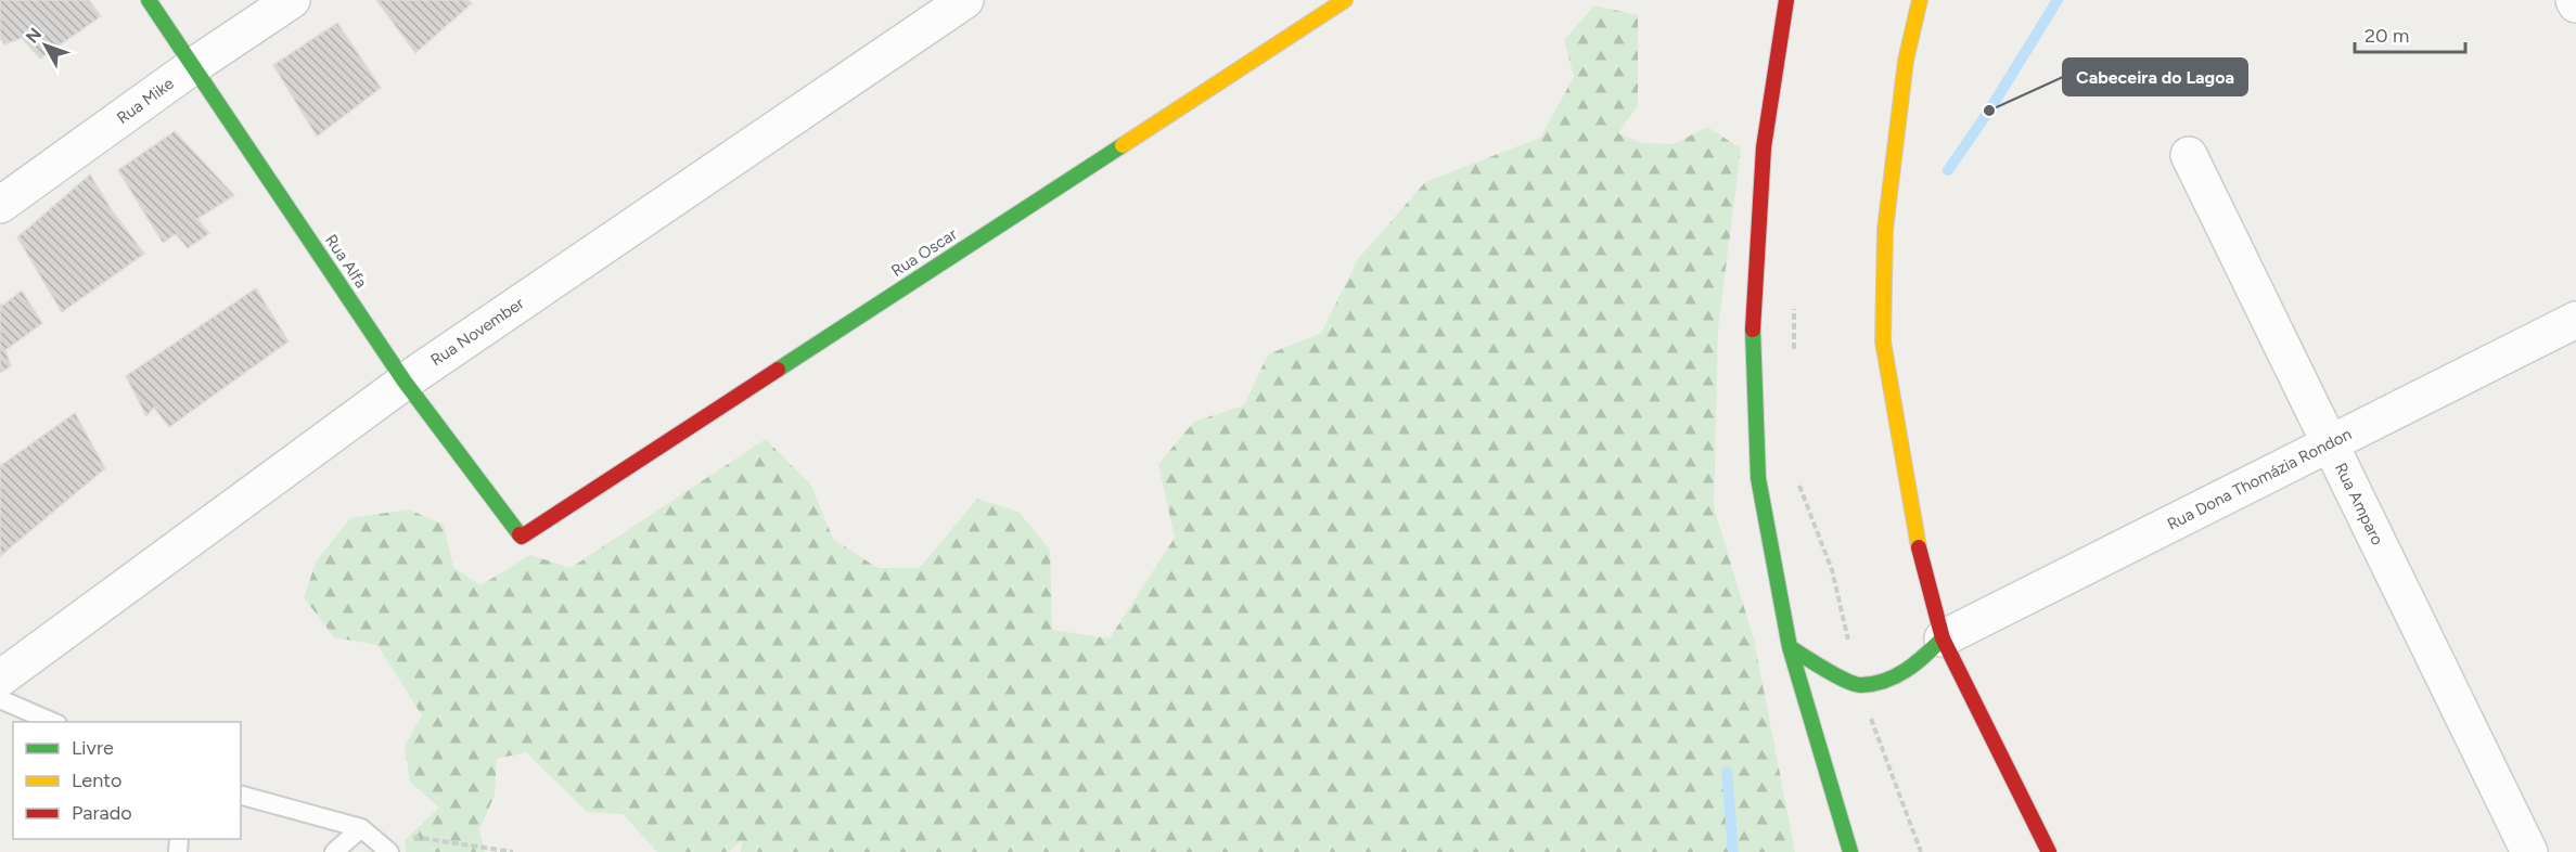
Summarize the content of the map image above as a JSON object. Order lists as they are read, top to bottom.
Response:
{
  "streets": {
    "main road": ["Rua Oscar", "Rua Alfa"],
    "street": [
      "Rua Mike",
      "Rua November",
      "Rua Dona Thomázia Rondon",
      "Rua Amparo"
    ]
  },
  "crossings": [
    ["Rua Mike", "Rua Alfa"],
    ["Rua Oscar", "Rua Alfa"],
    ["Rua Alfa", "Rua November"],
    ["Rua Dona Thomázia Rondon", "Rua Amparo"]
  ],
  "places": ["Cabeceira do Lagoa"],
  "legend": ["Livre", "Lento", "Parado"],
  "scale_bar": "20 m",
  "north": "top left"
}
